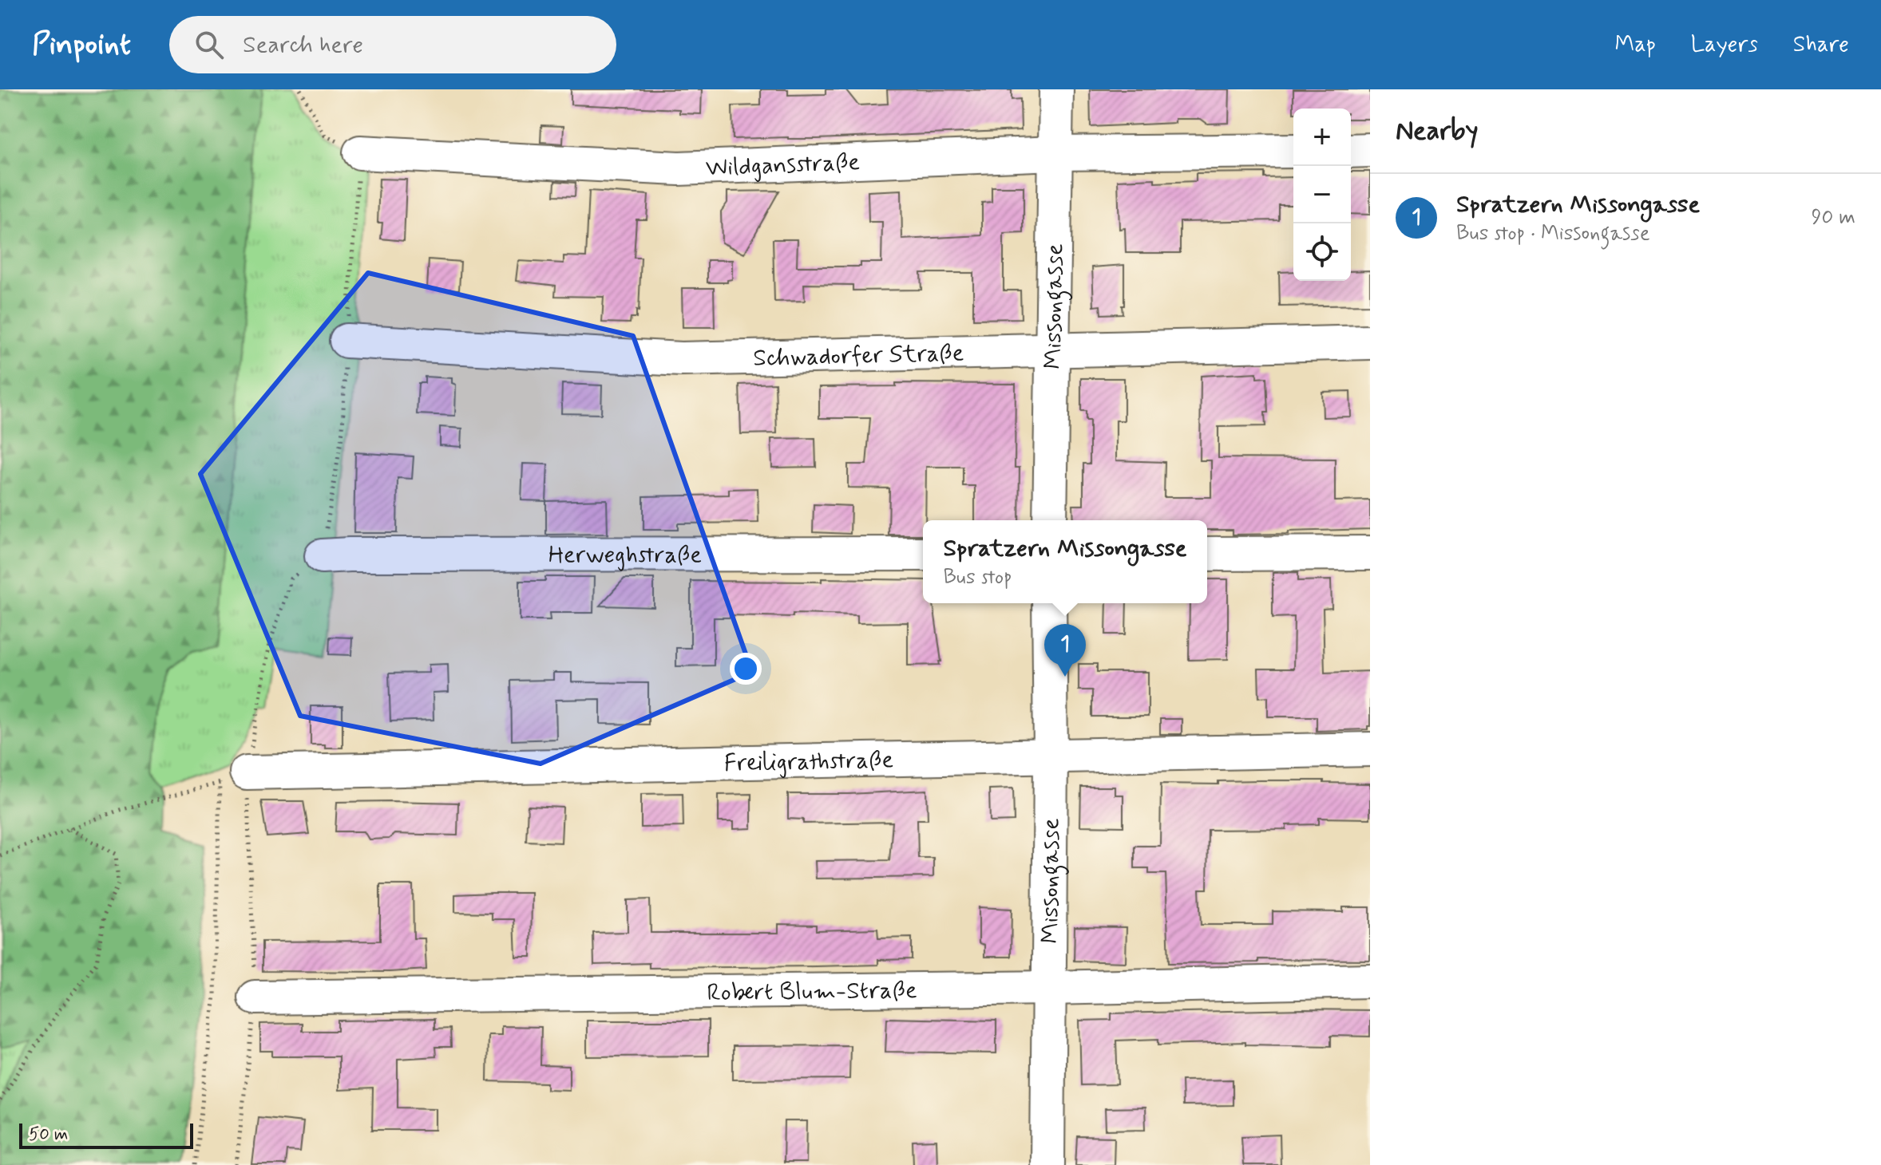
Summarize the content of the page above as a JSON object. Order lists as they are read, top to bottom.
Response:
{
  "streets": {
    "street": [
      "Wildgansstraße",
      "Missongasse",
      "Schwadorfer Straße",
      "Herweghstraße",
      "Freiligrathstraße",
      "Robert Blum-Straße"
    ]
  },
  "crossings": [
    ["Wildgansstraße", "Missongasse"],
    ["Missongasse", "Schwadorfer Straße"],
    ["Missongasse", "Freiligrathstraße"],
    ["Missongasse", "Robert Blum-Straße"]
  ],
  "scale_bar": "50 m",
  "page": {
    "header": "Pinpoint",
    "search": "Search here",
    "nav": ["Map", "Layers", "Share"],
    "heading": "Nearby",
    "map_buttons": ["+", "−"],
    "list": [
      {
        "mark": "1",
        "name": "Spratzern Missongasse",
        "note": "Bus stop · Missongasse",
        "value": "90 m"
      }
    ],
    "popup": ["Spratzern Missongasse", "Bus stop"],
    "pins": "1",
    "scale": "50 m"
  }
}
